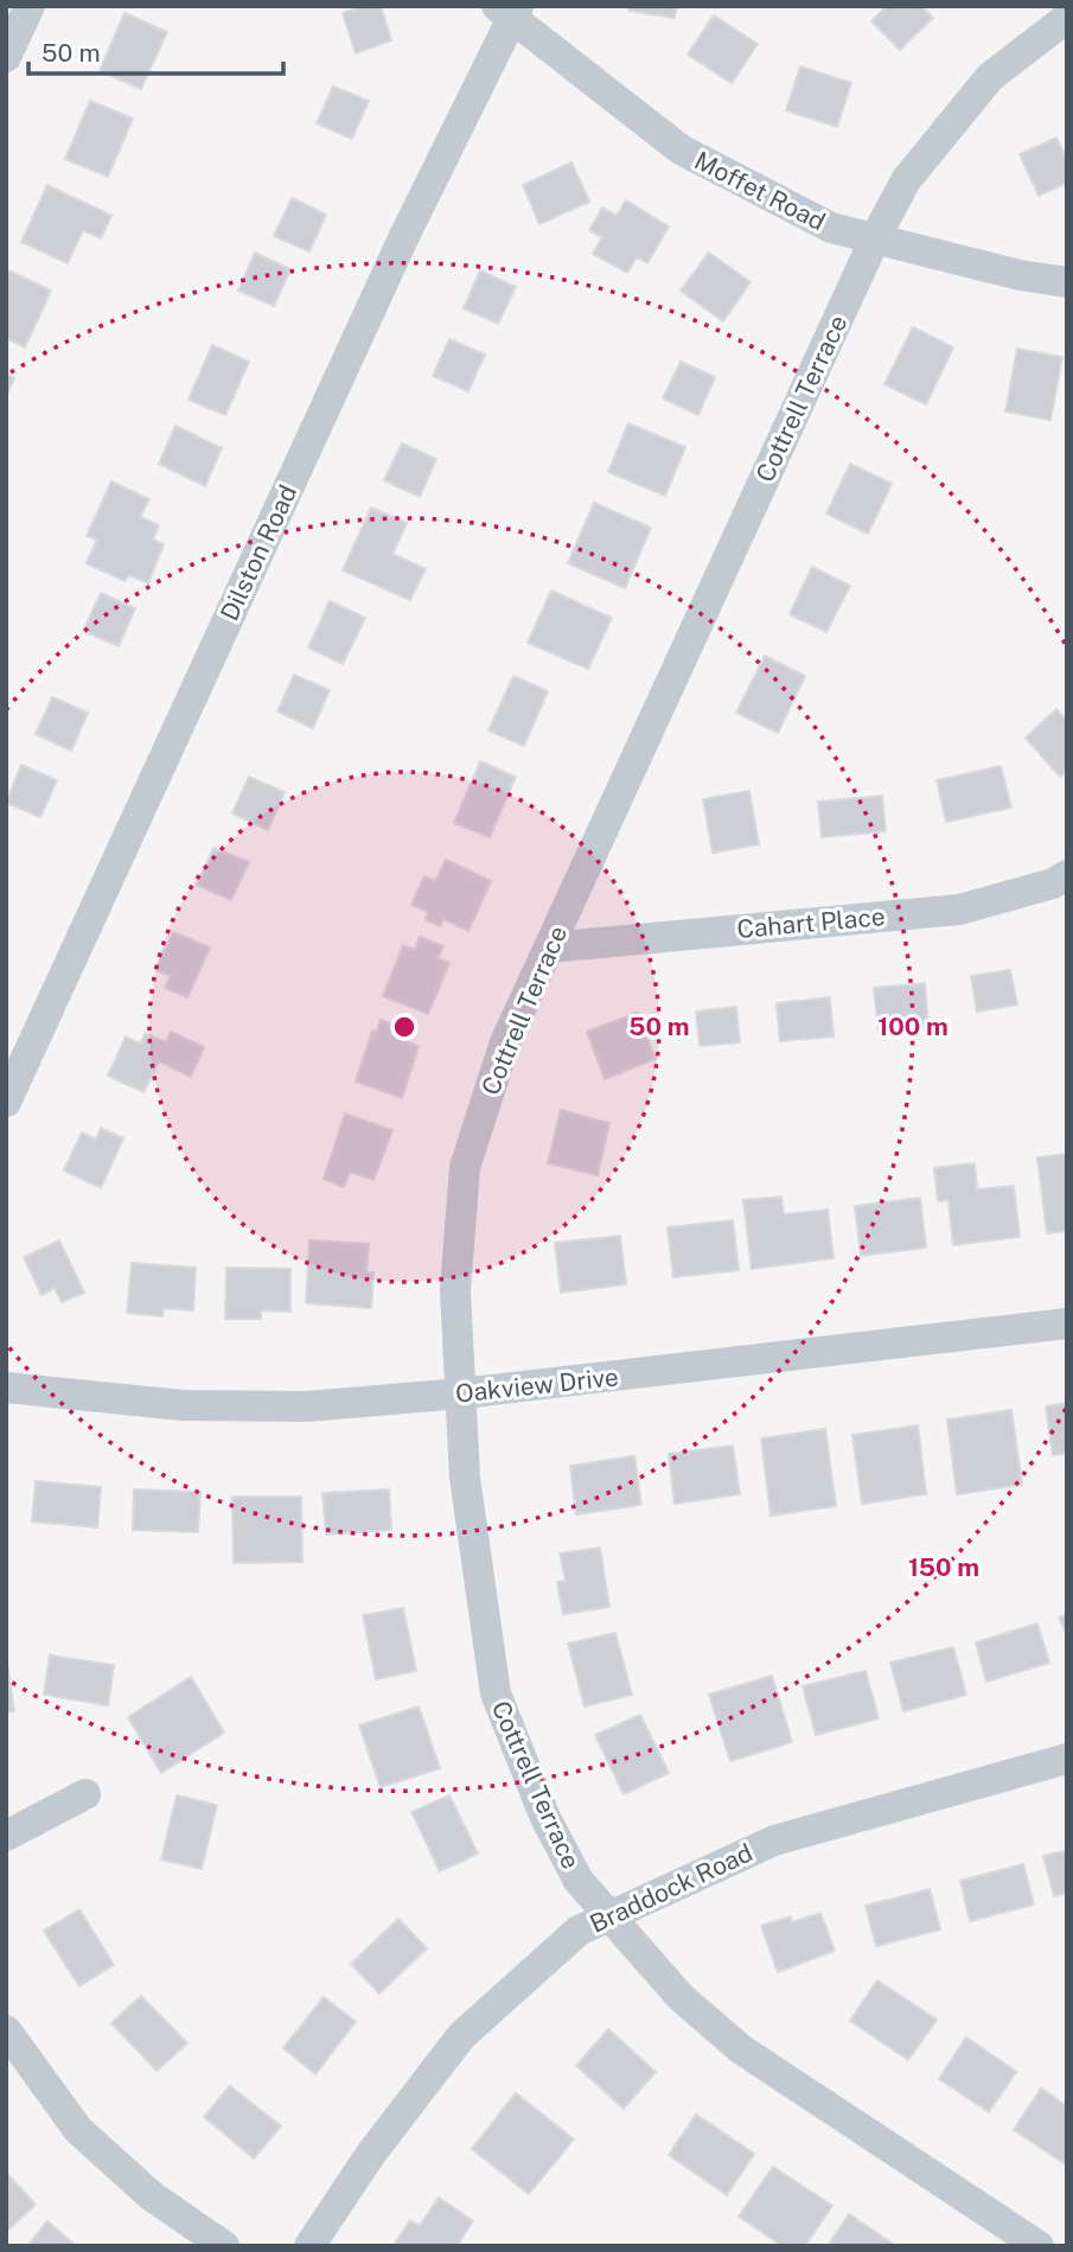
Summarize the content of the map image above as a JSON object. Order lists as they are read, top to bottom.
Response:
{
  "streets": {
    "street": [
      "Moffet Road",
      "Cottrell Terrace",
      "Dilston Road",
      "Cahart Place",
      "Oakview Drive",
      "Braddock Road"
    ]
  },
  "crossings": [
    ["Moffet Road", "Cottrell Terrace"],
    ["Moffet Road", "Dilston Road"],
    ["Cottrell Terrace", "Cahart Place"],
    ["Cottrell Terrace", "Oakview Drive"],
    ["Cottrell Terrace", "Braddock Road"]
  ],
  "scale_bar": "50 m",
  "rings": ["50 m", "100 m", "150 m"]
}
